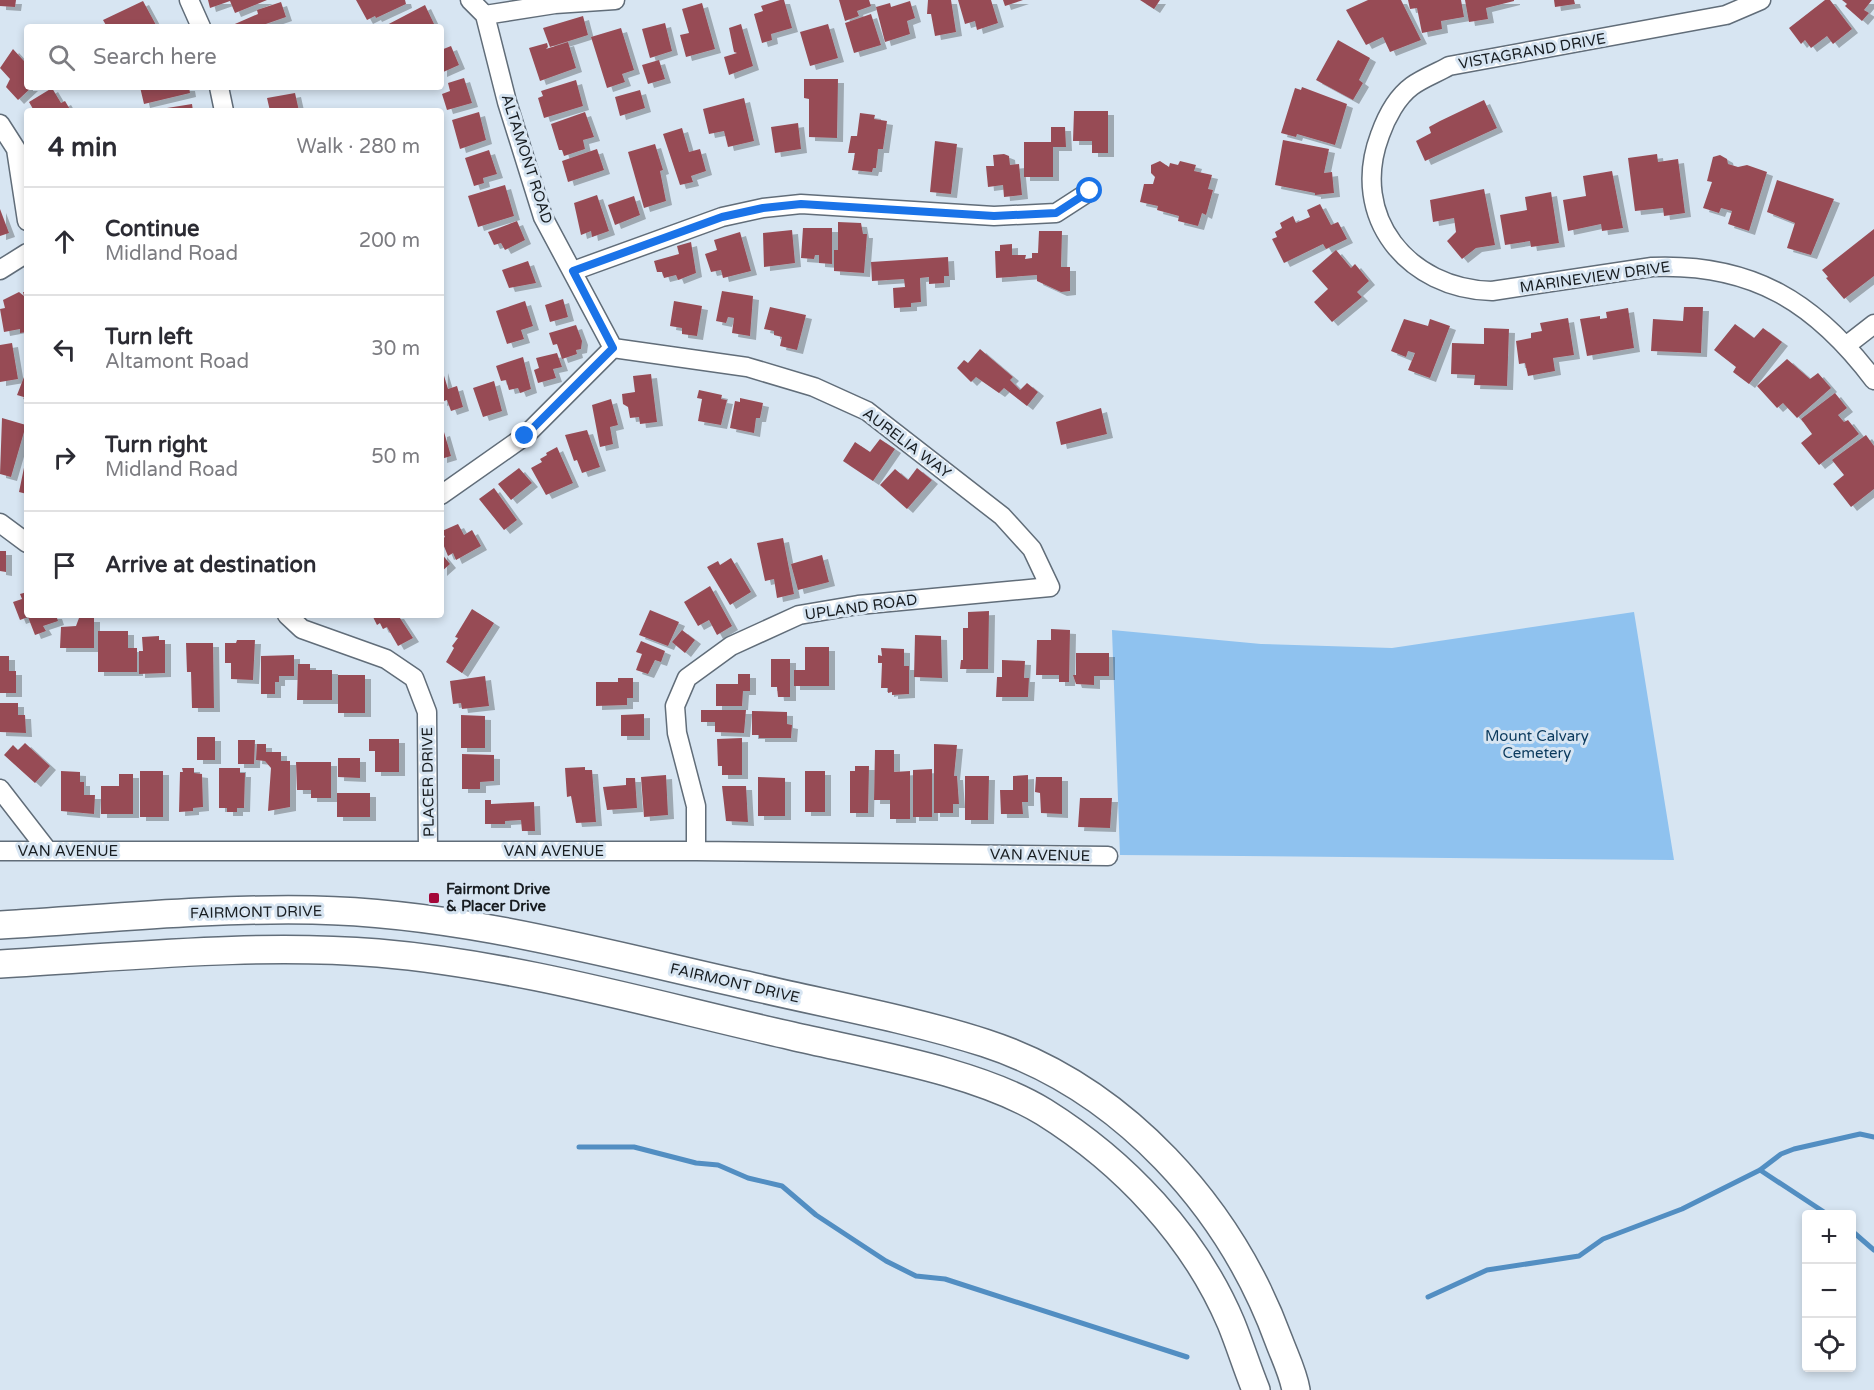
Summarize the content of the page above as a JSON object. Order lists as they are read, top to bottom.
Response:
{
  "streets": {
    "main road": ["FAIRMONT DRIVE"],
    "street": [
      "VISTAGRAND DRIVE",
      "ALTAMONT ROAD",
      "MARINEVIEW DRIVE",
      "AURELIA WAY",
      "UPLAND ROAD",
      "PLACER DRIVE",
      "VAN AVENUE"
    ]
  },
  "crossings": [
    ["VISTAGRAND DRIVE", "MARINEVIEW DRIVE"],
    ["ALTAMONT ROAD", "AURELIA WAY"],
    ["AURELIA WAY", "UPLAND ROAD"],
    ["UPLAND ROAD", "VAN AVENUE"],
    ["PLACER DRIVE", "VAN AVENUE"]
  ],
  "parks": ["Mount Calvary Cemetery"],
  "places": {
    "transit": ["Fairmont Drive & Placer Drive"]
  },
  "page": {
    "search": "Search here",
    "heading": ["4 min", "Walk · 280 m"],
    "list": [
      ["Continue", "Midland Road", "200 m"],
      ["Turn left", "Altamont Road", "30 m"],
      ["Turn right", "Midland Road", "50 m"],
      "Arrive at destination"
    ],
    "map_buttons": ["+", "−"]
  }
}
